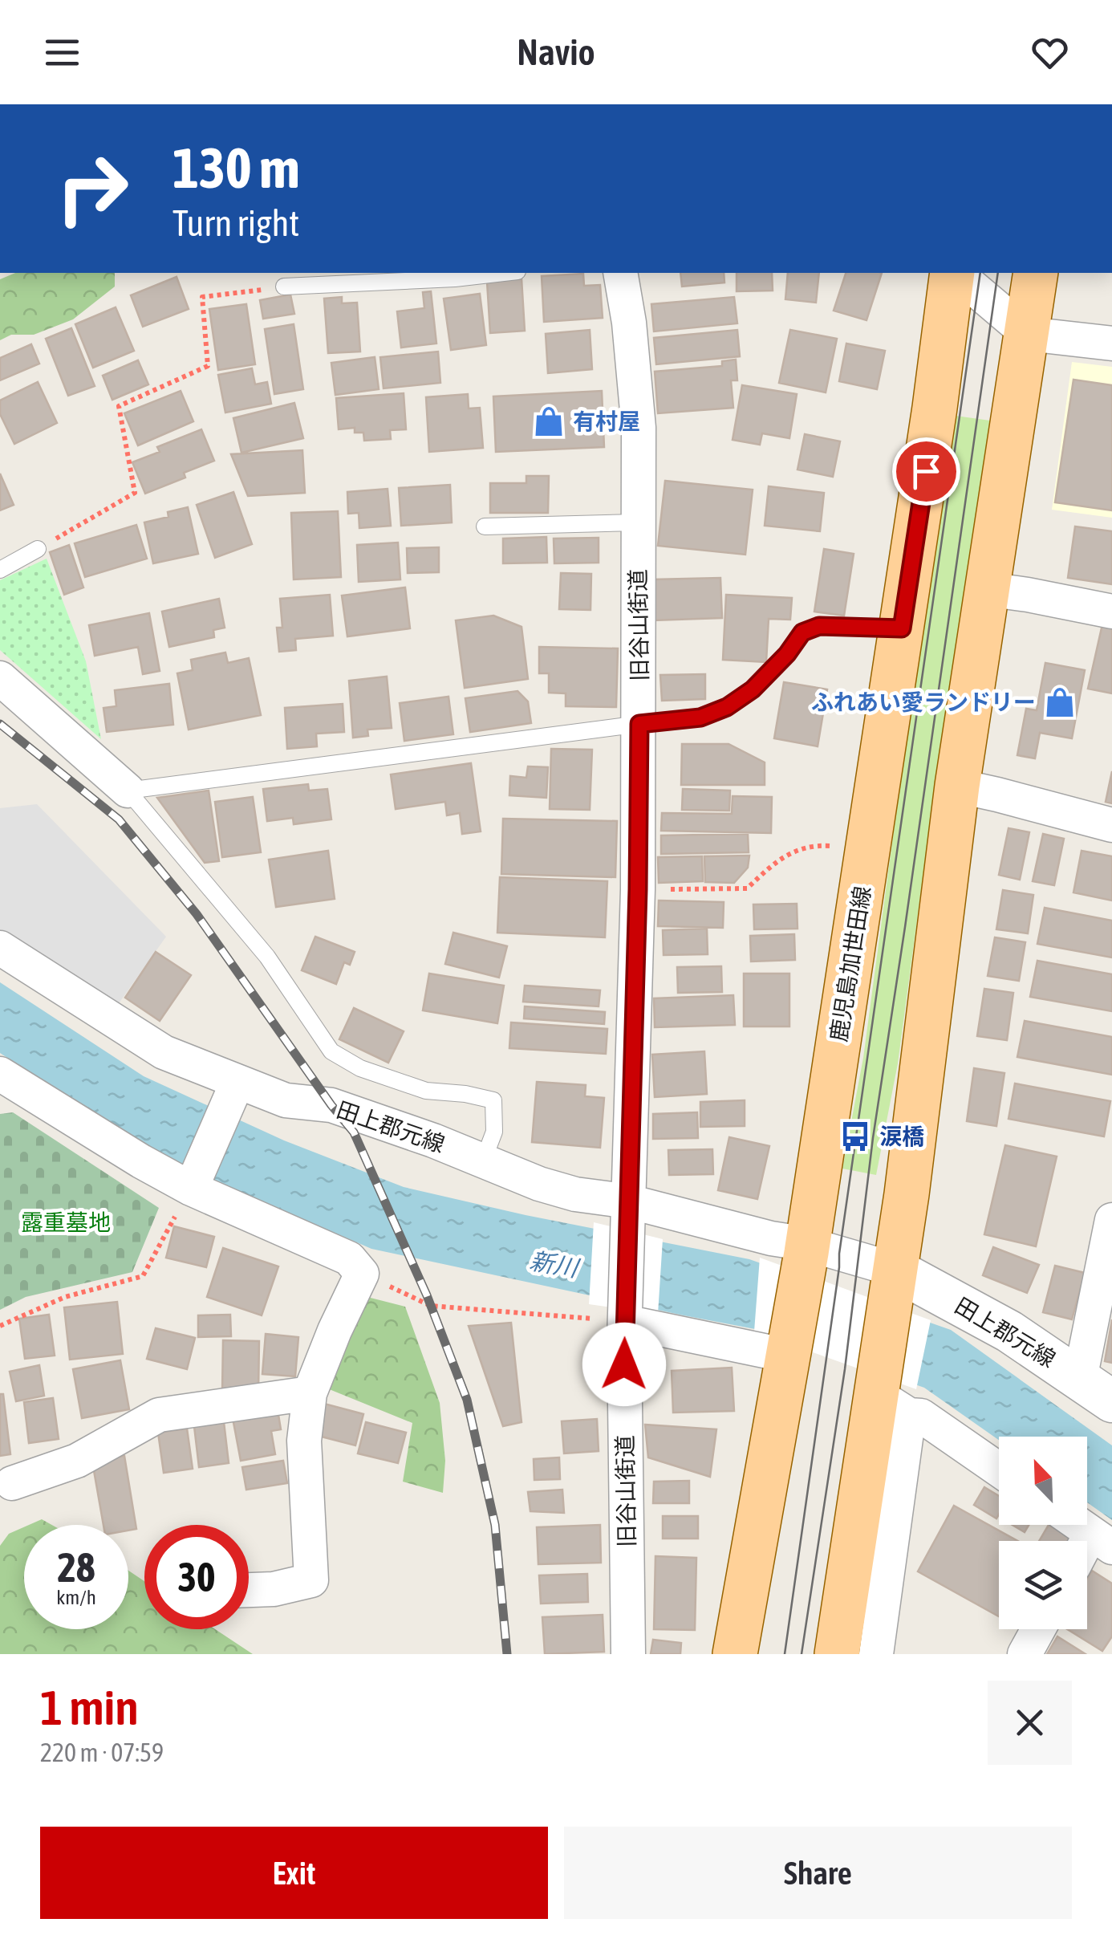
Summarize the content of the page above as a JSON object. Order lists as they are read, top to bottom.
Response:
{
  "streets": {
    "main road": ["鹿児島加世田線"],
    "street": ["旧谷山街道", "田上郡元線"]
  },
  "crossings": [
    ["旧谷山街道", "田上郡元線"],
    ["鹿児島加世田線", "田上郡元線"]
  ],
  "water": ["新川"],
  "parks": ["露重墓地"],
  "places": {
    "shop": ["有村屋", "ふれあい愛ランドリー"],
    "bus stop": ["涙橋"]
  },
  "north": "top left",
  "page": {
    "header": "Navio",
    "turn": ["130 m", "Turn right"],
    "speed": "28 km/h",
    "limit": "30",
    "heading": ["1 min", "220 m · 07:59"],
    "buttons": ["Exit", "Share"]
  }
}
